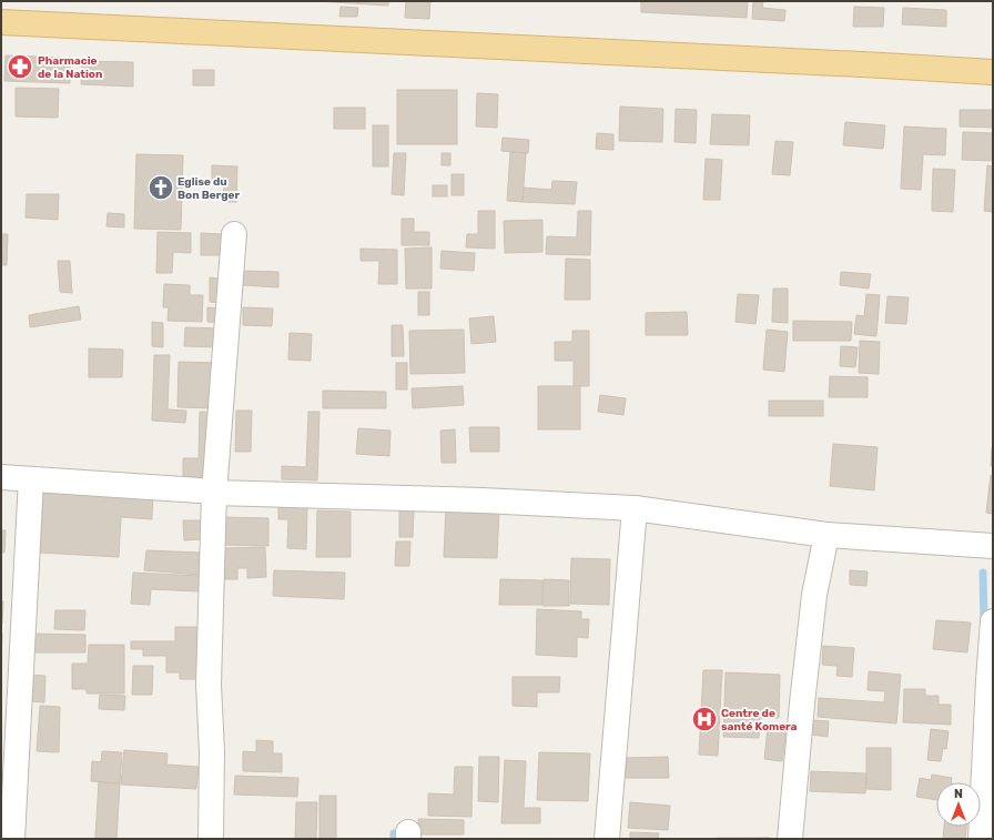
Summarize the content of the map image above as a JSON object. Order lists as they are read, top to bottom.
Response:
{
  "places": {
    "pharmacy": ["Pharmacie de la Nation"],
    "church": ["Eglise du Bon Berger"],
    "hospital": ["Centre de santé Komera"]
  },
  "north": "top"
}
